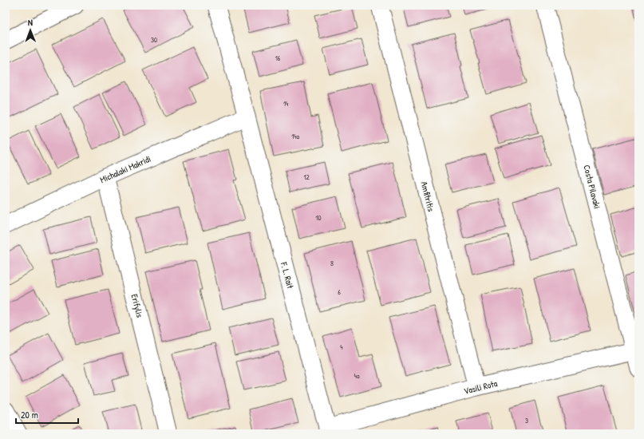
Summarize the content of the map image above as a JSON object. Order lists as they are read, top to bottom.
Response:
{
  "streets": {
    "street": [
      "Michalaki Makridi",
      "Costa Pilavaki",
      "Amfitritis",
      "F. L. Rait",
      "Erifylis",
      "Vasili Rota"
    ]
  },
  "crossings": [
    ["Michalaki Makridi", "F. L. Rait"],
    ["Michalaki Makridi", "Erifylis"],
    ["Costa Pilavaki", "Vasili Rota"],
    ["Amfitritis", "Vasili Rota"],
    ["F. L. Rait", "Vasili Rota"]
  ],
  "house_numbers": [
    "30",
    "16",
    "14",
    "14a",
    "12",
    "10",
    "8",
    "6",
    "4",
    "4a",
    "3"
  ],
  "scale_bar": "20 m",
  "north": "top"
}
